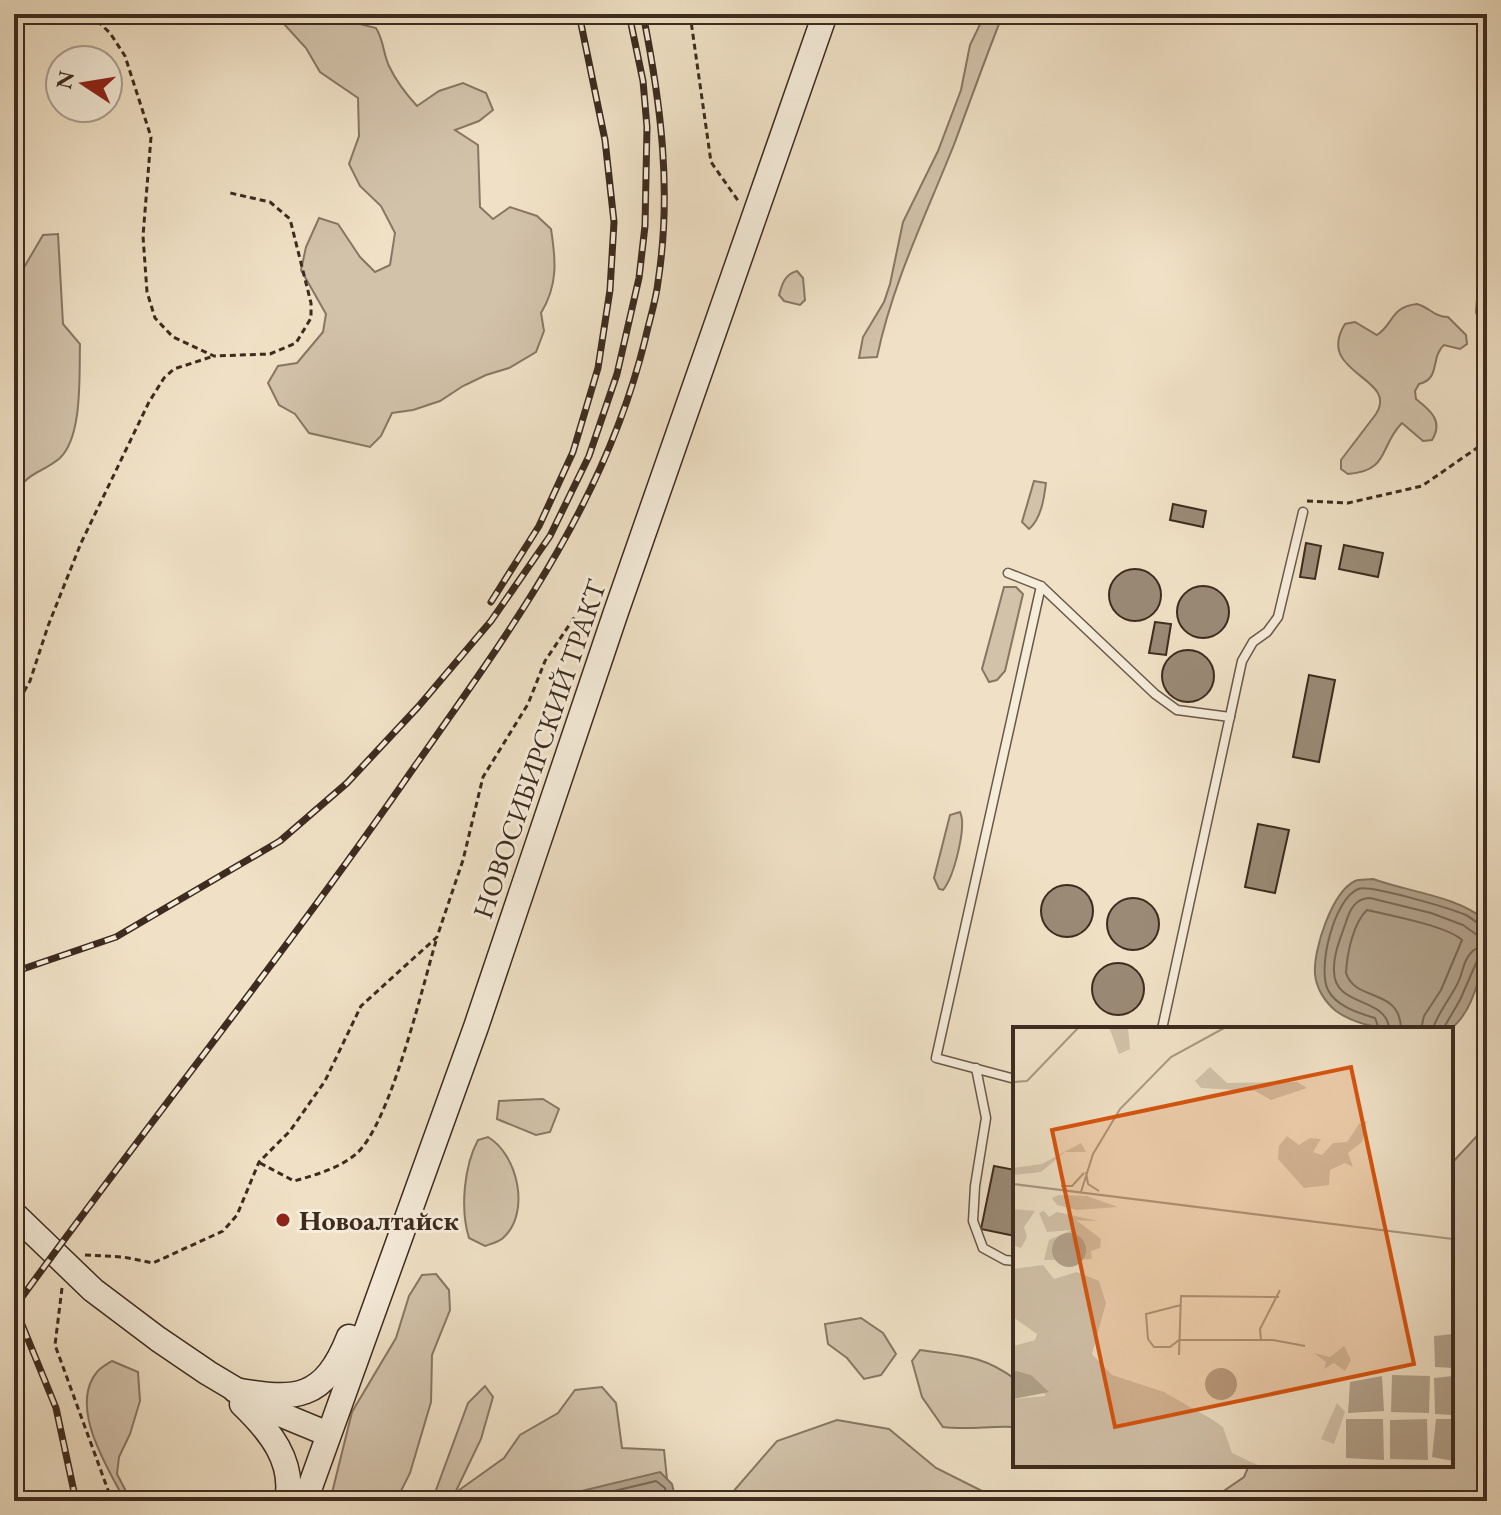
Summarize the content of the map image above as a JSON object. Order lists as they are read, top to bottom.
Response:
{
  "streets": {
    "main road": ["НОВОСИБИРСКИЙ ТРАКТ"]
  },
  "places": ["Новоалтайск"],
  "north": "left"
}
